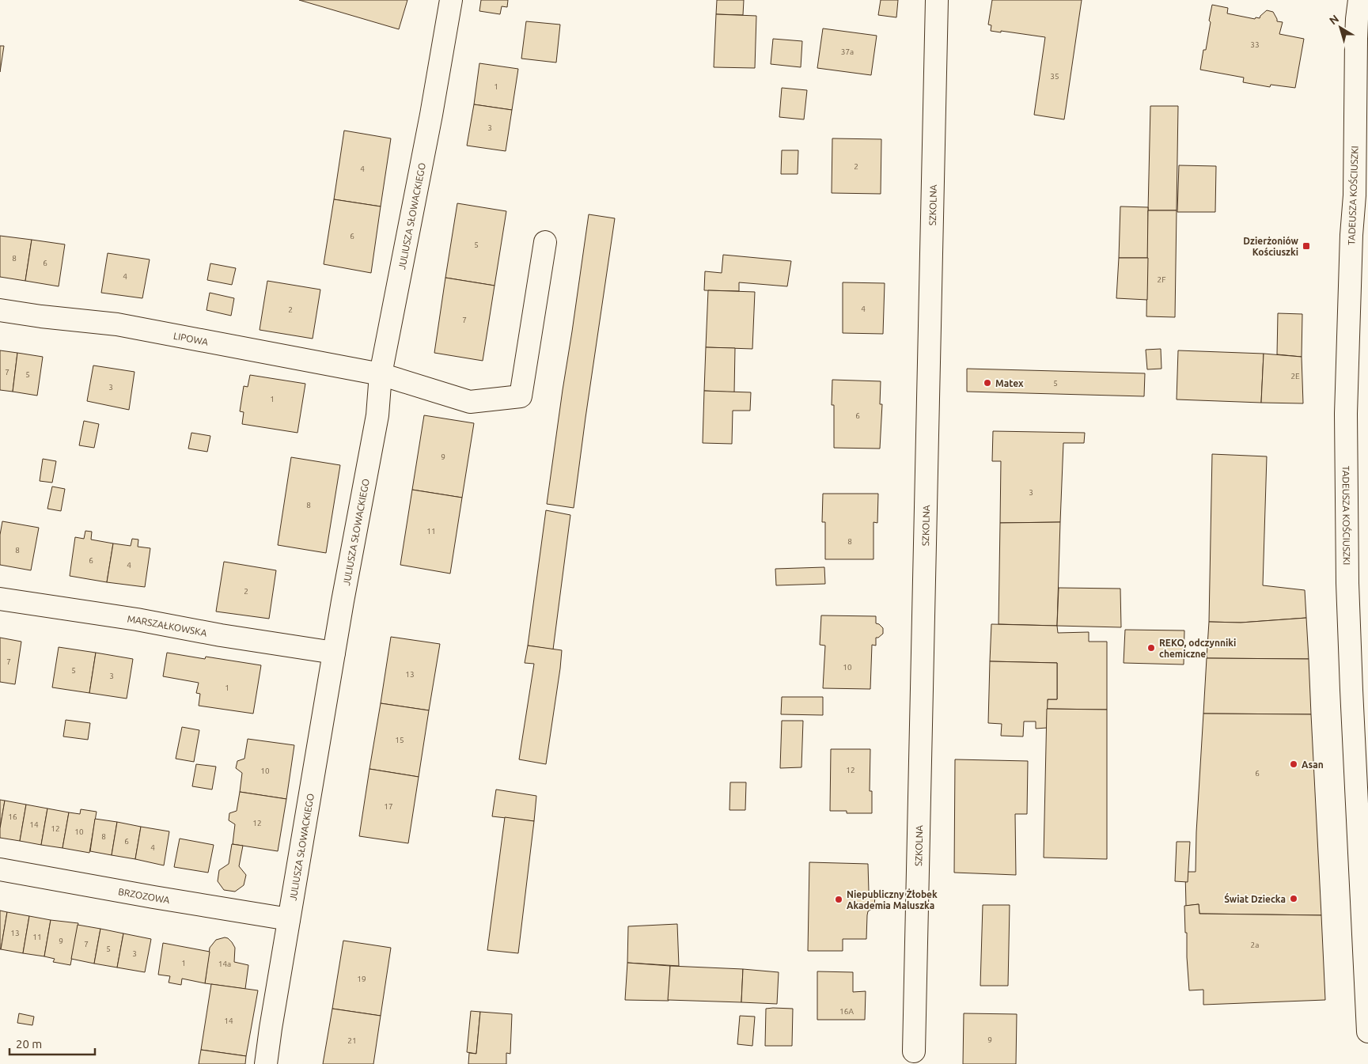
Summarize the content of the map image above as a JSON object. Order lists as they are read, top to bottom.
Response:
{
  "streets": {
    "street": [
      "TADEUSZA KOŚCIUSZKI",
      "SZKOLNA",
      "JULIUSZA SŁOWACKIEGO",
      "LIPOWA",
      "MARSZAŁKOWSKA",
      "BRZOZOWA"
    ]
  },
  "crossings": [
    ["JULIUSZA SŁOWACKIEGO", "LIPOWA"],
    ["JULIUSZA SŁOWACKIEGO", "MARSZAŁKOWSKA"],
    ["JULIUSZA SŁOWACKIEGO", "BRZOZOWA"]
  ],
  "places": {
    "transit": ["Dzierżoniów Kościuszki"],
    "other": [
      "Matex",
      "REKO, odczynniki chemiczne",
      "Asan",
      "Świat Dziecka",
      "Niepubliczny Żłobek Akademia Maluszka"
    ]
  },
  "house_numbers": [
    "33",
    "37a",
    "35",
    "1",
    "3",
    "2",
    "4",
    "6",
    "5",
    "8",
    "6",
    "4",
    "2F",
    "4",
    "2",
    "7",
    "7",
    "5",
    "2E",
    "5",
    "3",
    "1",
    "6",
    "9",
    "3",
    "8",
    "11",
    "8",
    "8",
    "6",
    "4",
    "2",
    "7",
    "10",
    "5",
    "13",
    "3",
    "1",
    "15",
    "12",
    "10",
    "6",
    "17",
    "16",
    "12",
    "14",
    "12",
    "10",
    "8",
    "6",
    "4",
    "13",
    "11",
    "9",
    "7",
    "2a",
    "5",
    "3",
    "1",
    "14a",
    "19",
    "16A",
    "14",
    "9",
    "21"
  ],
  "scale_bar": "20 m",
  "north": "top left"
}
